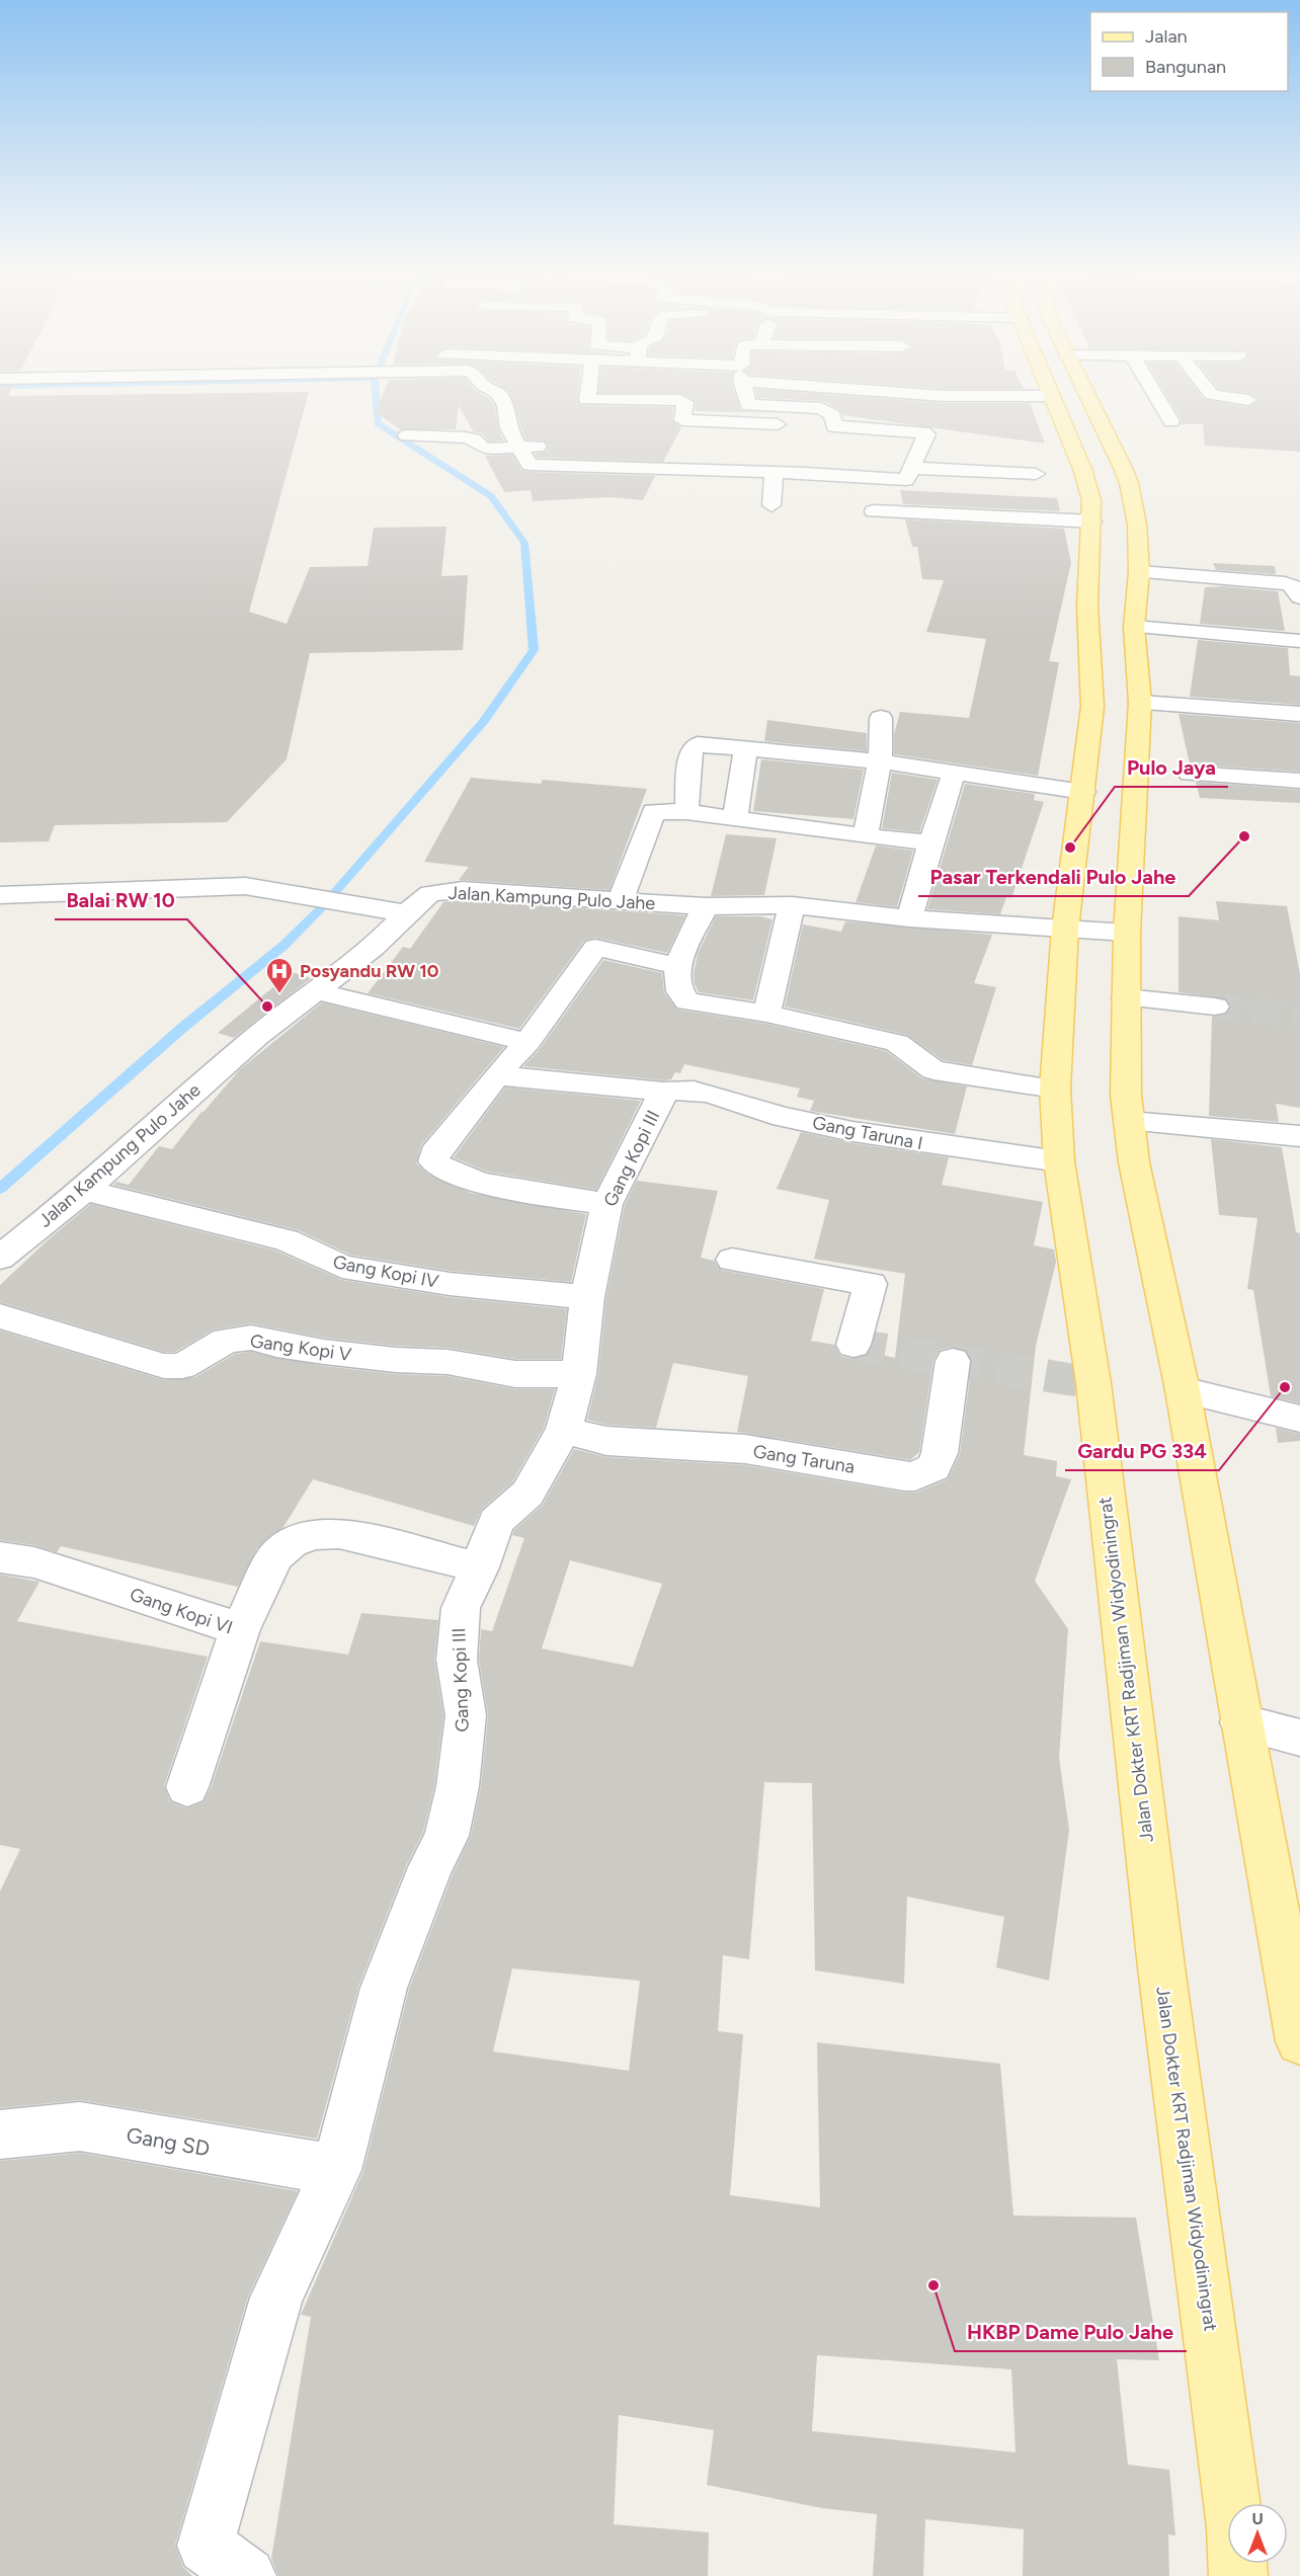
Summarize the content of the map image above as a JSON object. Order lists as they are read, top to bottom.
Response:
{
  "streets": {
    "main road": ["Jalan Dokter KRT Radjiman Widyodiningrat"],
    "street": [
      "Jalan Kampung Pulo Jahe",
      "Gang Taruna I",
      "Gang Kopi III",
      "Gang Kopi IV",
      "Gang Kopi V",
      "Gang Taruna",
      "Gang Kopi VI",
      "Gang SD"
    ]
  },
  "crossings": [
    ["Jalan Kampung Pulo Jahe", "Gang Kopi IV"],
    ["Jalan Kampung Pulo Jahe", "Jalan Dokter KRT Radjiman Widyodiningrat"],
    ["Gang Taruna I", "Gang Kopi III"],
    ["Gang Taruna I", "Jalan Dokter KRT Radjiman Widyodiningrat"],
    ["Gang Kopi III", "Gang Kopi IV"],
    ["Gang Kopi III", "Gang Kopi V"],
    ["Gang Kopi III", "Gang Taruna"],
    ["Gang Kopi III", "Gang SD"]
  ],
  "places": {
    "other": [
      "Pasar Terkendali Pulo Jahe",
      "Pulo Jaya",
      "Balai RW 10",
      "Gardu PG 334",
      "HKBP Dame Pulo Jahe"
    ],
    "hospital": ["Posyandu RW 10"]
  },
  "legend": ["Jalan", "Bangunan"],
  "north": "top"
}
